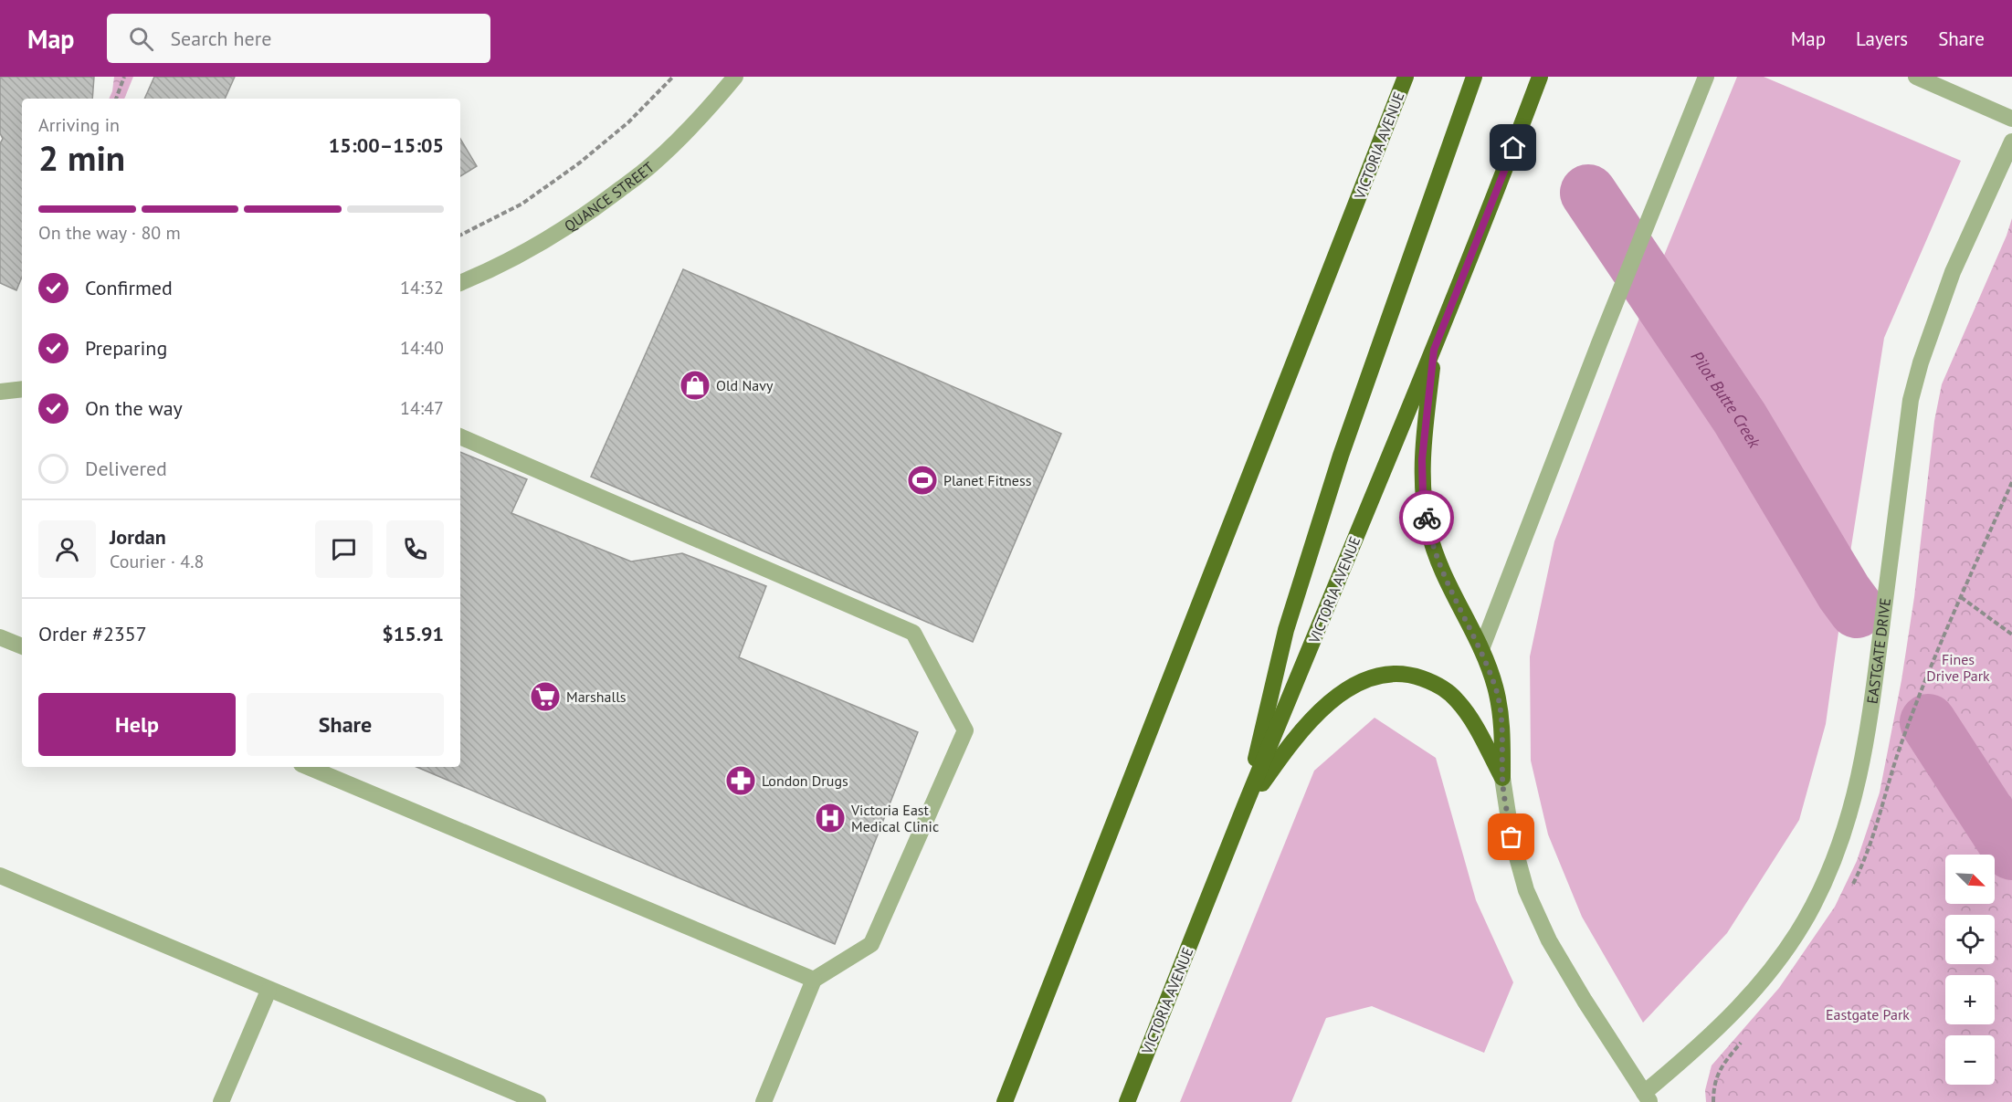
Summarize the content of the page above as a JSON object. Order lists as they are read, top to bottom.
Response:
{
  "streets": {
    "highway": ["VICTORIA AVENUE"],
    "street": ["QUANCE STREET", "EASTGATE DRIVE"]
  },
  "water": ["Pilot Butte Creek"],
  "parks": ["Fines Drive Park", "Eastgate Park"],
  "places": {
    "shop": ["Old Navy"],
    "sports": ["Planet Fitness"],
    "supermarket": ["Marshalls"],
    "pharmacy": ["London Drugs"],
    "hospital": ["Victoria East Medical Clinic"]
  },
  "north": "bottom right",
  "page": {
    "header": "Map",
    "search": "Search here",
    "nav": ["Map", "Layers", "Share"],
    "heading": ["2 min", "Arriving in", "15:00–15:05"],
    "panel": [
      "Jordan",
      "Courier · 4.8",
      "Order #2357",
      "$15.91"
    ],
    "bar": "On the way · 80 m",
    "list": [
      ["Confirmed", "14:32"],
      ["Preparing", "14:40"],
      ["On the way", "14:47"],
      "Delivered"
    ],
    "buttons": ["Help", "Share"],
    "map_buttons": ["+", "−"]
  }
}
